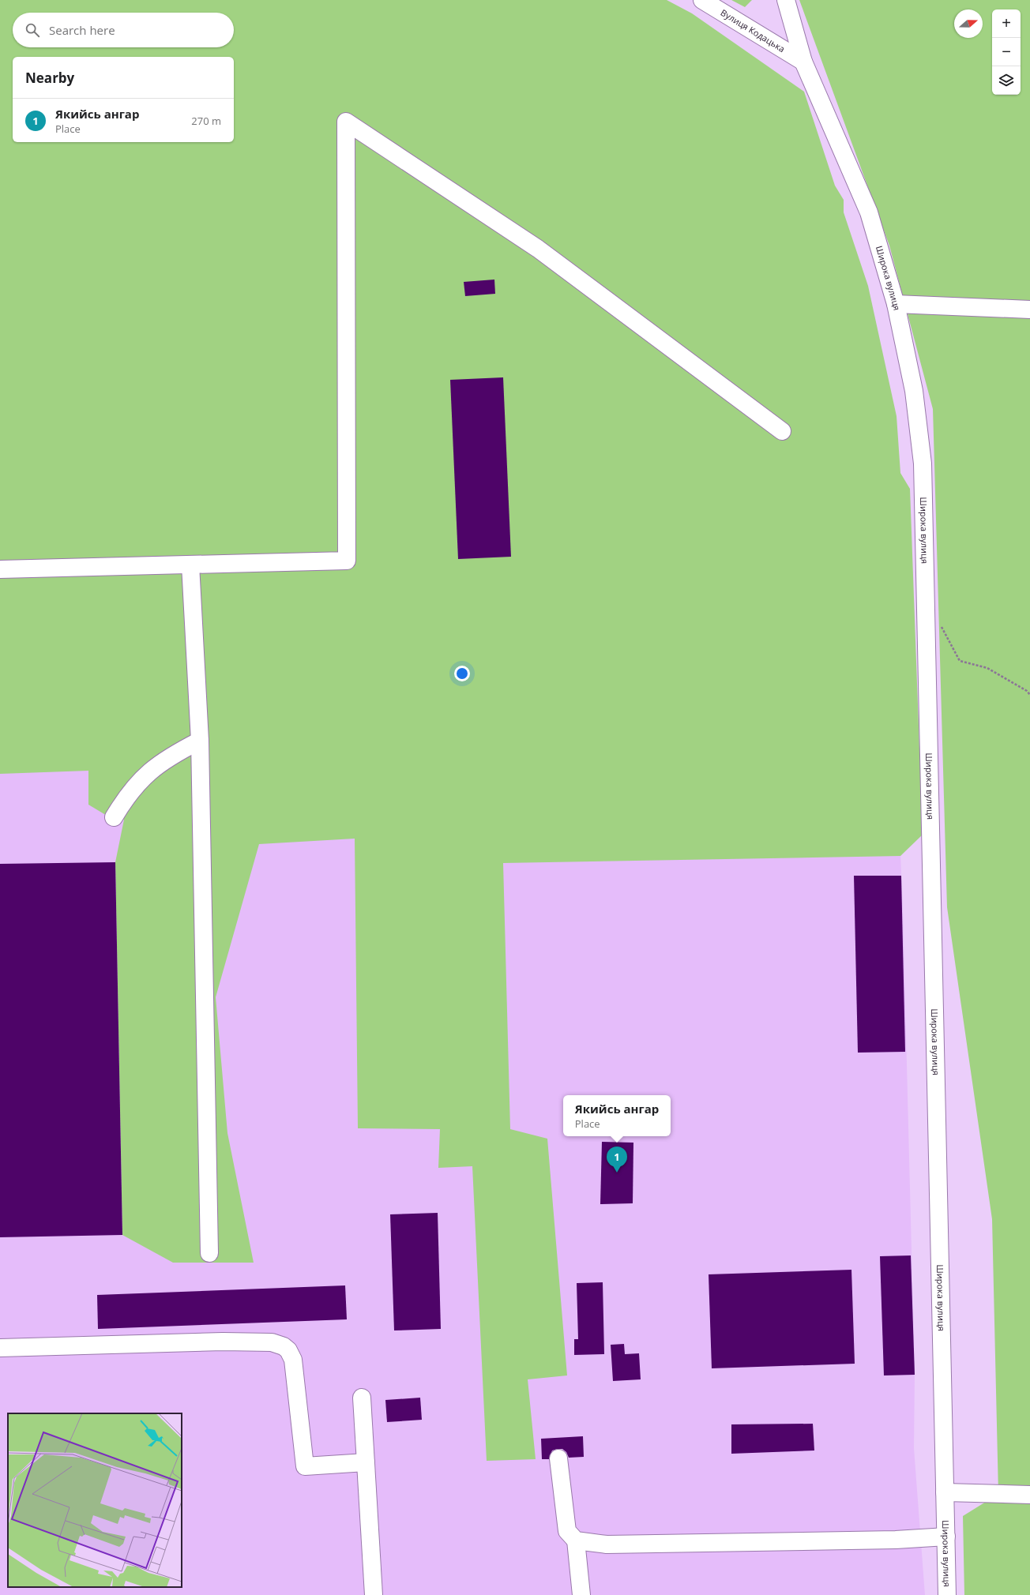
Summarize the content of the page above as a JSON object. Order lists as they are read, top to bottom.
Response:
{
  "streets": {
    "street": ["Вулиця Кодацька", "Широка вулиця"]
  },
  "crossings": [
    ["Вулиця Кодацька", "Широка вулиця"]
  ],
  "north": "right",
  "page": {
    "map_buttons": ["+", "−"],
    "search": "Search here",
    "heading": "Nearby",
    "list": [
      {
        "mark": "1",
        "name": "Якийсь ангар",
        "note": "Place",
        "value": "270 m"
      }
    ],
    "popup": ["Якийсь ангар", "Place"],
    "pins": "1"
  }
}
